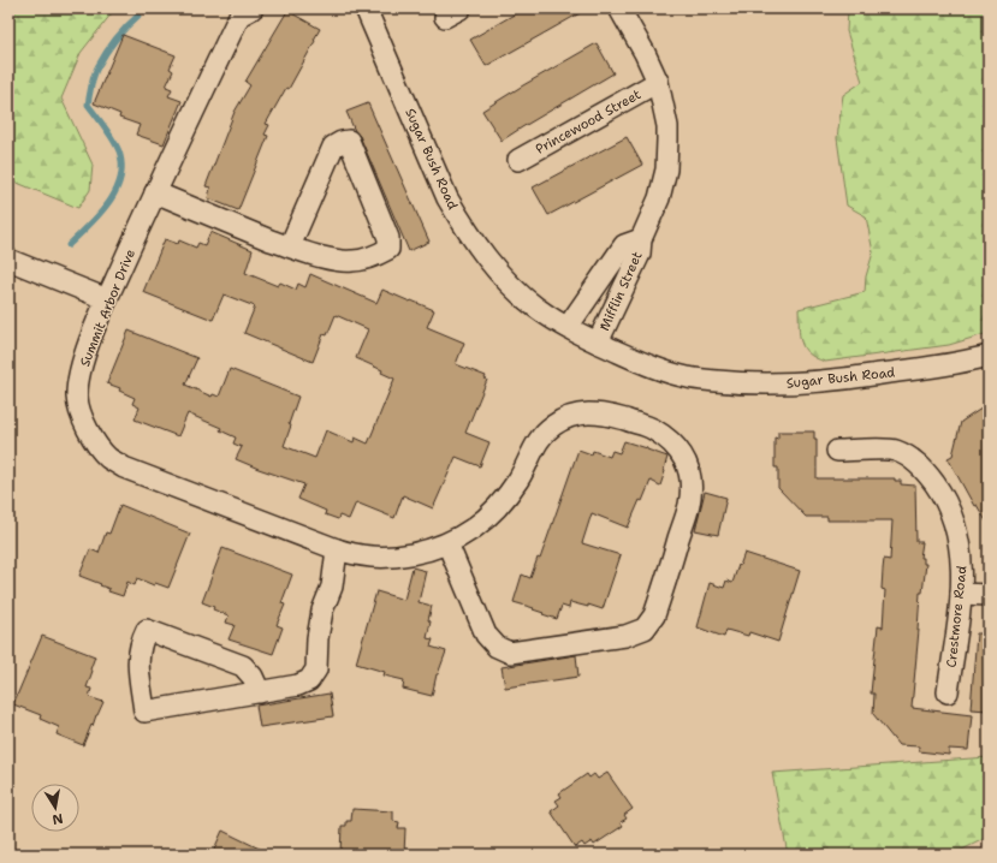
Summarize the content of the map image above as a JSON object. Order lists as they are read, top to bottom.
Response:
{
  "streets": {
    "street": [
      "Princewood Street",
      "Sugar Bush Road",
      "Mifflin Street",
      "Summit Arbor Drive",
      "Crestmore Road"
    ]
  },
  "crossings": [
    ["Princewood Street", "Mifflin Street"],
    ["Sugar Bush Road", "Mifflin Street"]
  ],
  "north": "bottom"
}
